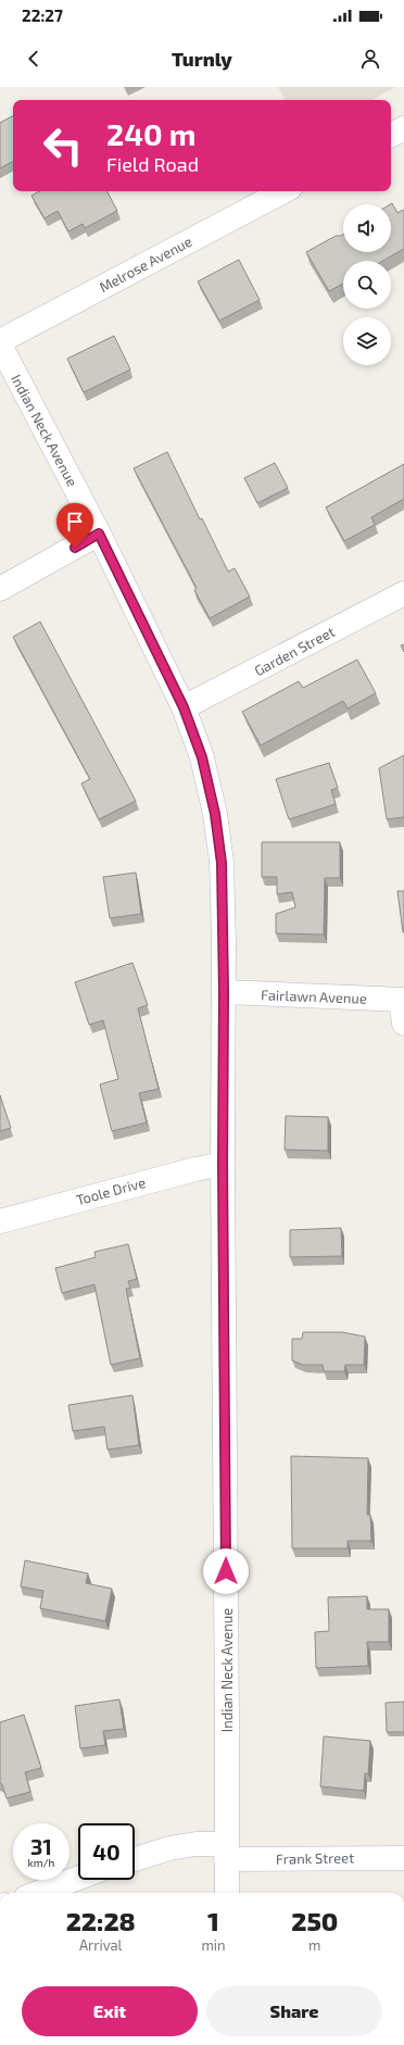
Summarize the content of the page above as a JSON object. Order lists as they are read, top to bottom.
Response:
{
  "streets": {
    "street": [
      "Melrose Avenue",
      "Indian Neck Avenue",
      "Garden Street",
      "Fairlawn Avenue",
      "Toole Drive",
      "Frank Street"
    ]
  },
  "crossings": [
    ["Melrose Avenue", "Indian Neck Avenue"],
    ["Indian Neck Avenue", "Garden Street"],
    ["Indian Neck Avenue", "Fairlawn Avenue"],
    ["Indian Neck Avenue", "Toole Drive"],
    ["Indian Neck Avenue", "Frank Street"]
  ],
  "page": {
    "status": "22:27",
    "header": "Turnly",
    "turn": ["240 m", "Field Road"],
    "speed": "31 km/h",
    "limit": "40",
    "eta": [
      "22:28",
      "Arrival",
      "1",
      "min",
      "250",
      "m"
    ],
    "buttons": ["Exit", "Share"]
  }
}
